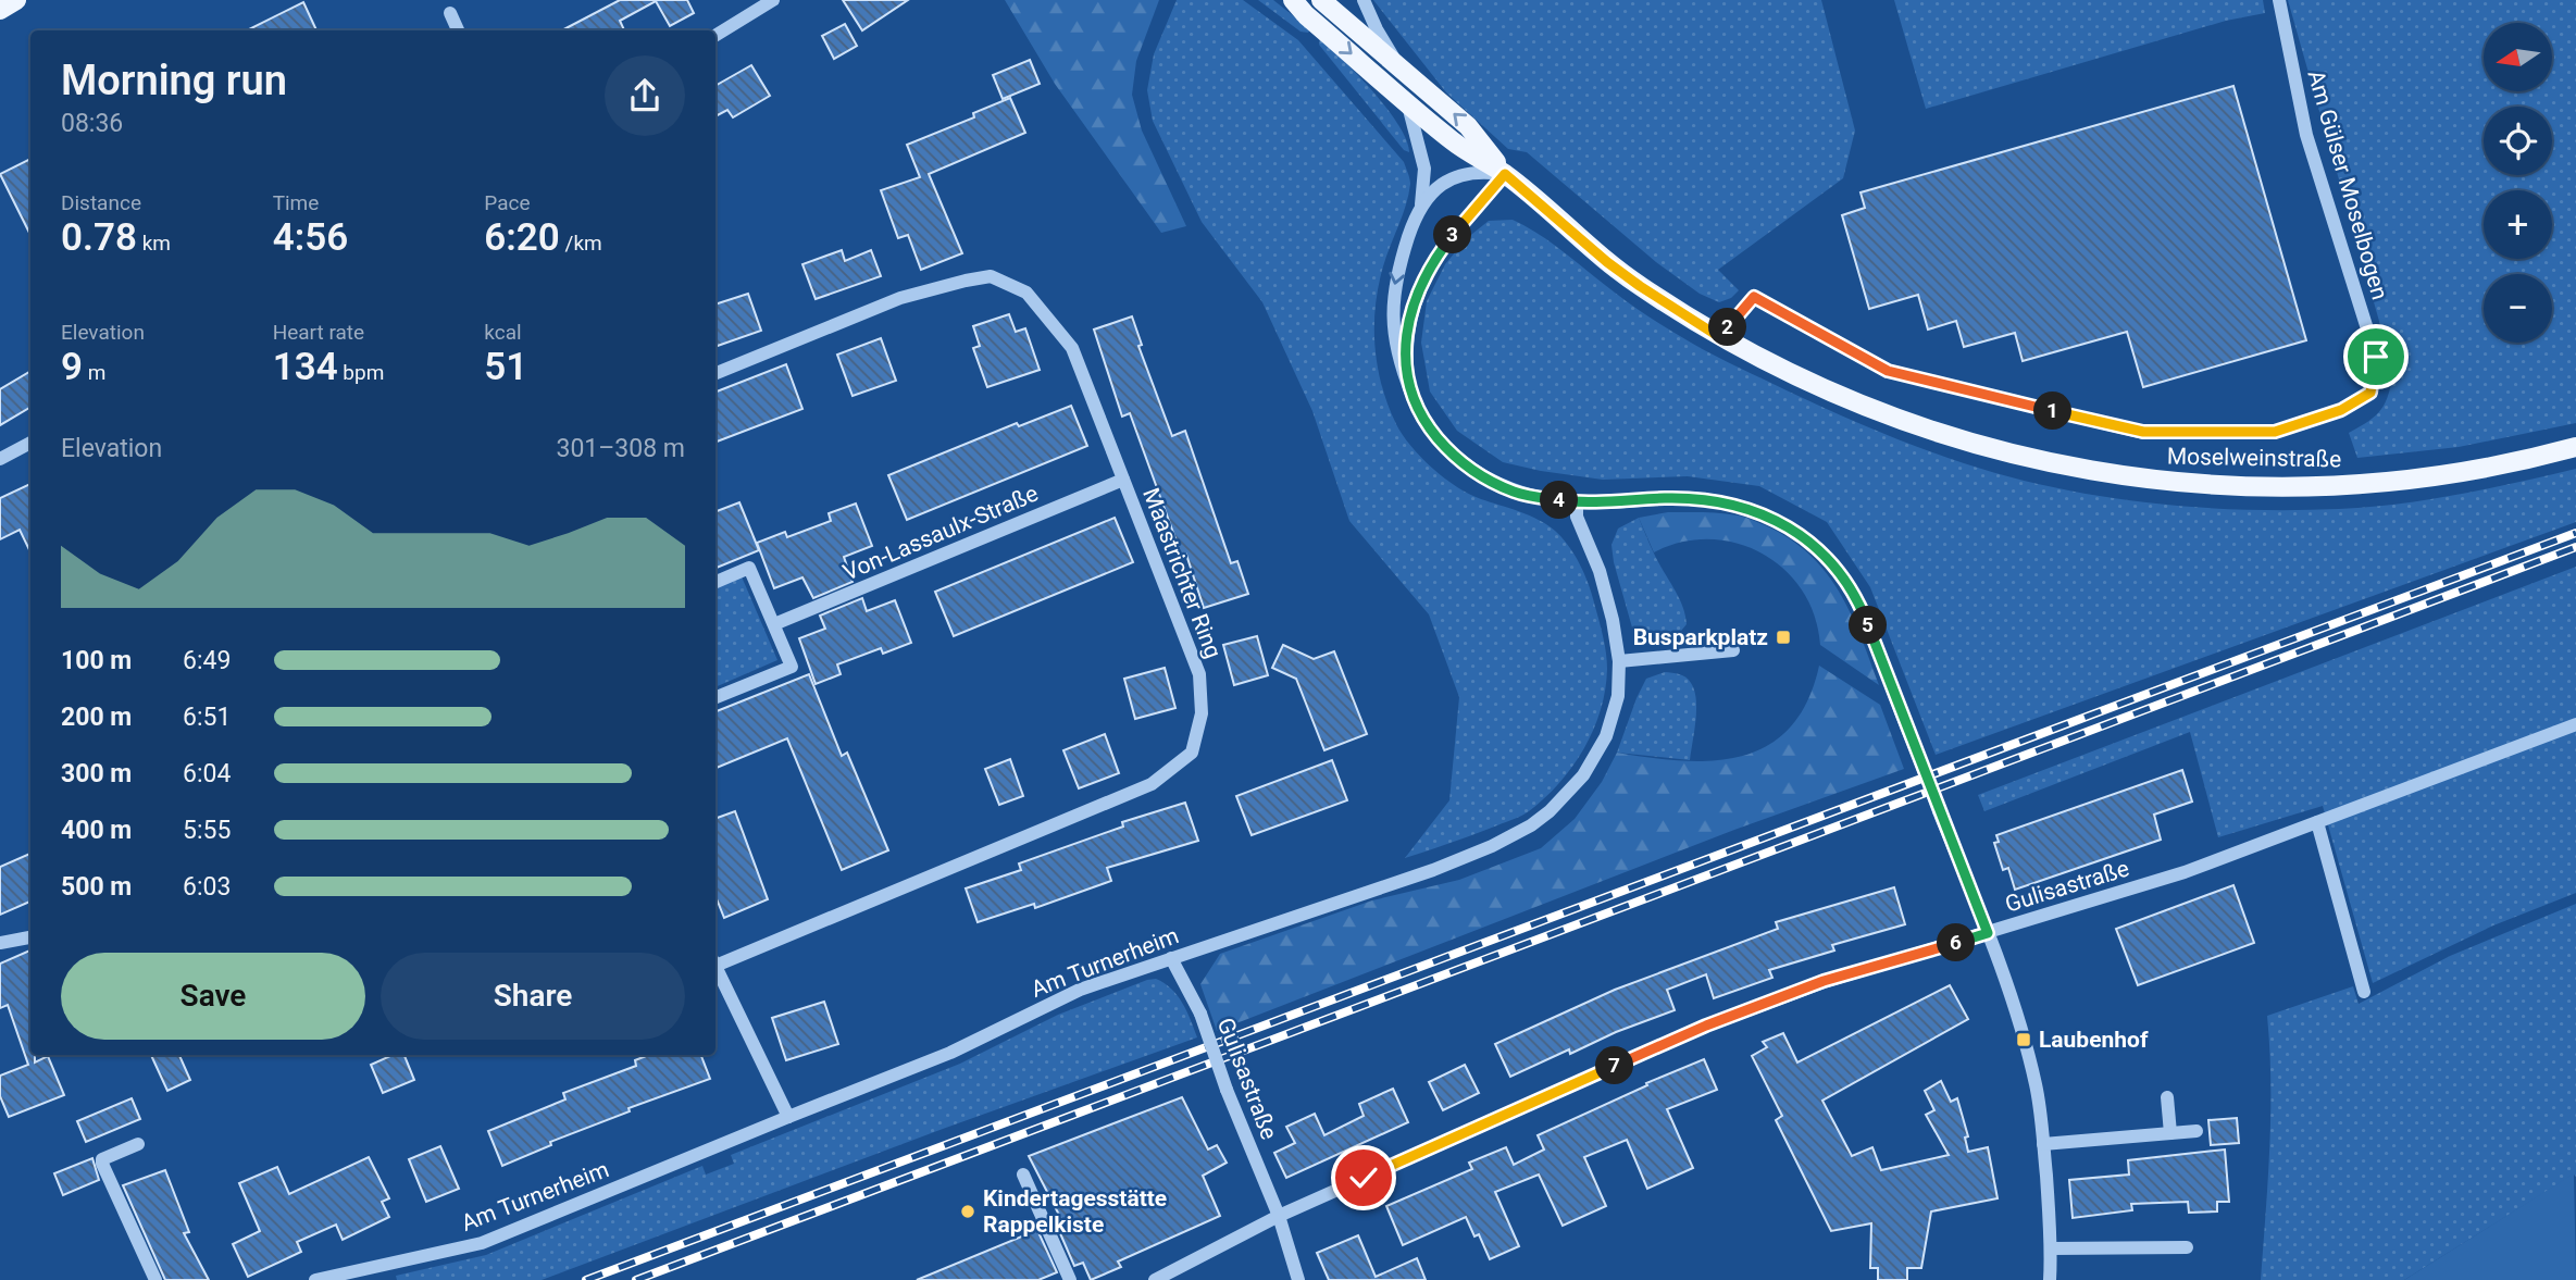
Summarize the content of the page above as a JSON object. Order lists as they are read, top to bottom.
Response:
{
  "streets": {
    "main road": ["Moselweinstraße"],
    "street": [
      "Am Gülser Moselbogen",
      "Von-Lassaulx-Straße",
      "Maastrichter Ring",
      "Gulisastraße",
      "Am Turnerheim"
    ]
  },
  "crossings": [
    ["Am Gülser Moselbogen", "Moselweinstraße"],
    ["Von-Lassaulx-Straße", "Maastrichter Ring"],
    ["Gulisastraße", "Am Turnerheim"]
  ],
  "places": {
    "transit": ["Busparkplatz", "Laubenhof"],
    "other": ["Kindertagesstätte Rappelkiste"]
  },
  "north": "left",
  "page": {
    "map_buttons": ["+", "−"],
    "heading": ["Morning run", "08:36"],
    "stats": [
      ["Distance", "0.78 km"],
      ["Time", "4:56"],
      ["Pace", "6:20 /km"],
      ["Elevation", "9 m"],
      ["Heart rate", "134 bpm"],
      ["kcal", "51"]
    ],
    "pins": [
      "3",
      "2",
      "1",
      "4",
      "5",
      "6",
      "7"
    ],
    "chart": ["Elevation", "301–308 m"],
    "list": [
      {
        "name": "100 m",
        "note": "6:49"
      },
      {
        "name": "200 m",
        "note": "6:51"
      },
      {
        "name": "300 m",
        "note": "6:04"
      },
      {
        "name": "400 m",
        "note": "5:55"
      },
      {
        "name": "500 m",
        "note": "6:03"
      }
    ],
    "buttons": ["Save", "Share"]
  }
}
